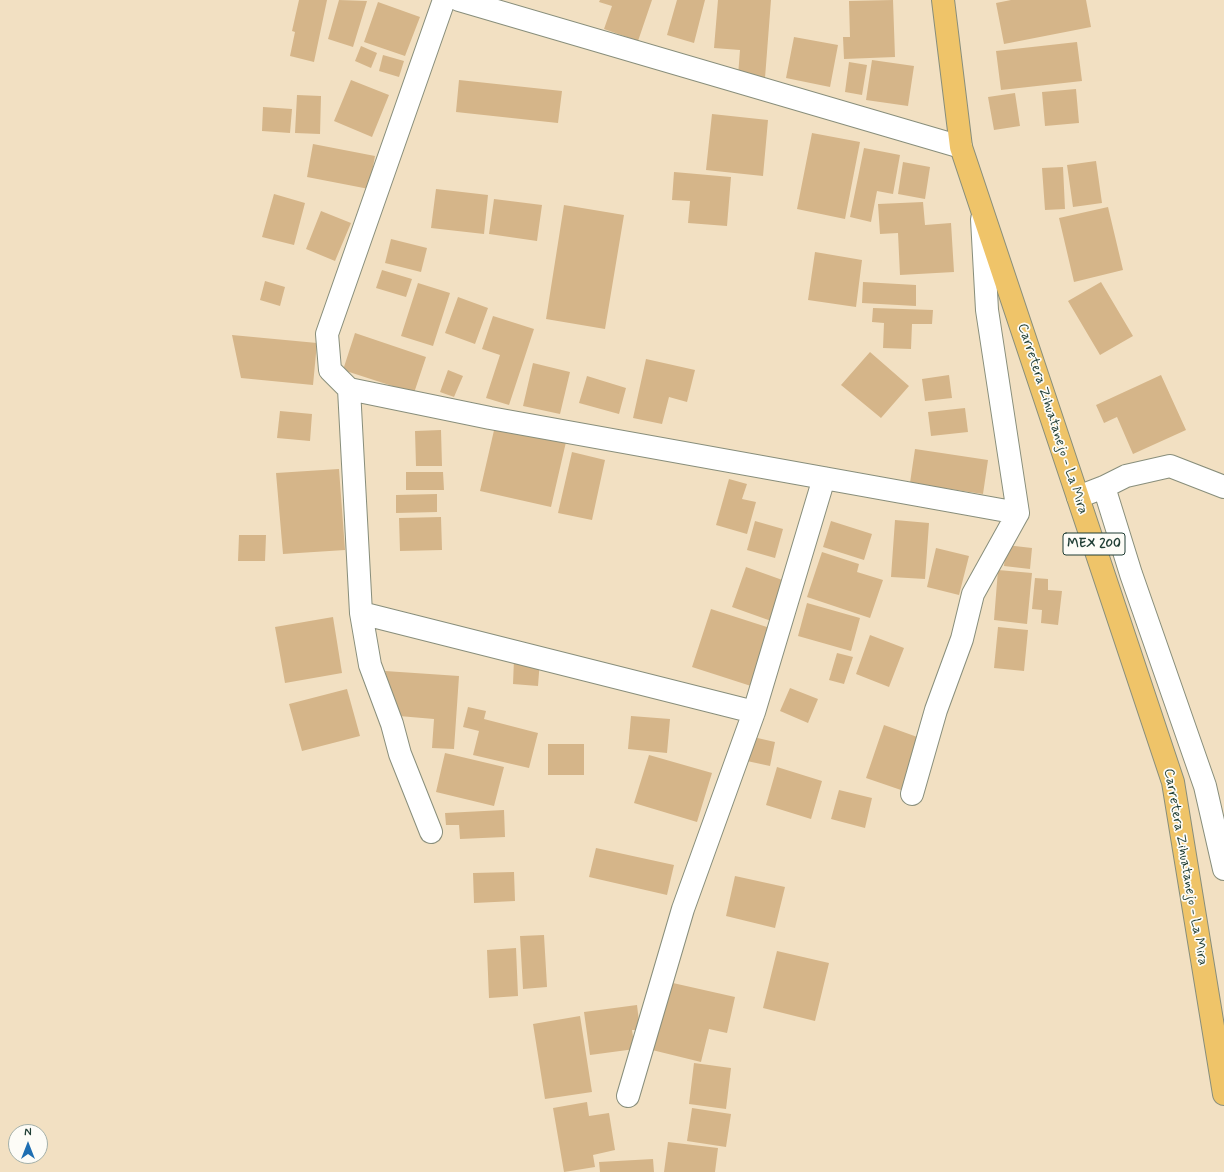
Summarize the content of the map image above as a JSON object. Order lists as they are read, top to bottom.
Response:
{
  "streets": {
    "highway": ["Carretera Zihuatanejo - La Mira", "MEX 200"]
  },
  "north": "top"
}
